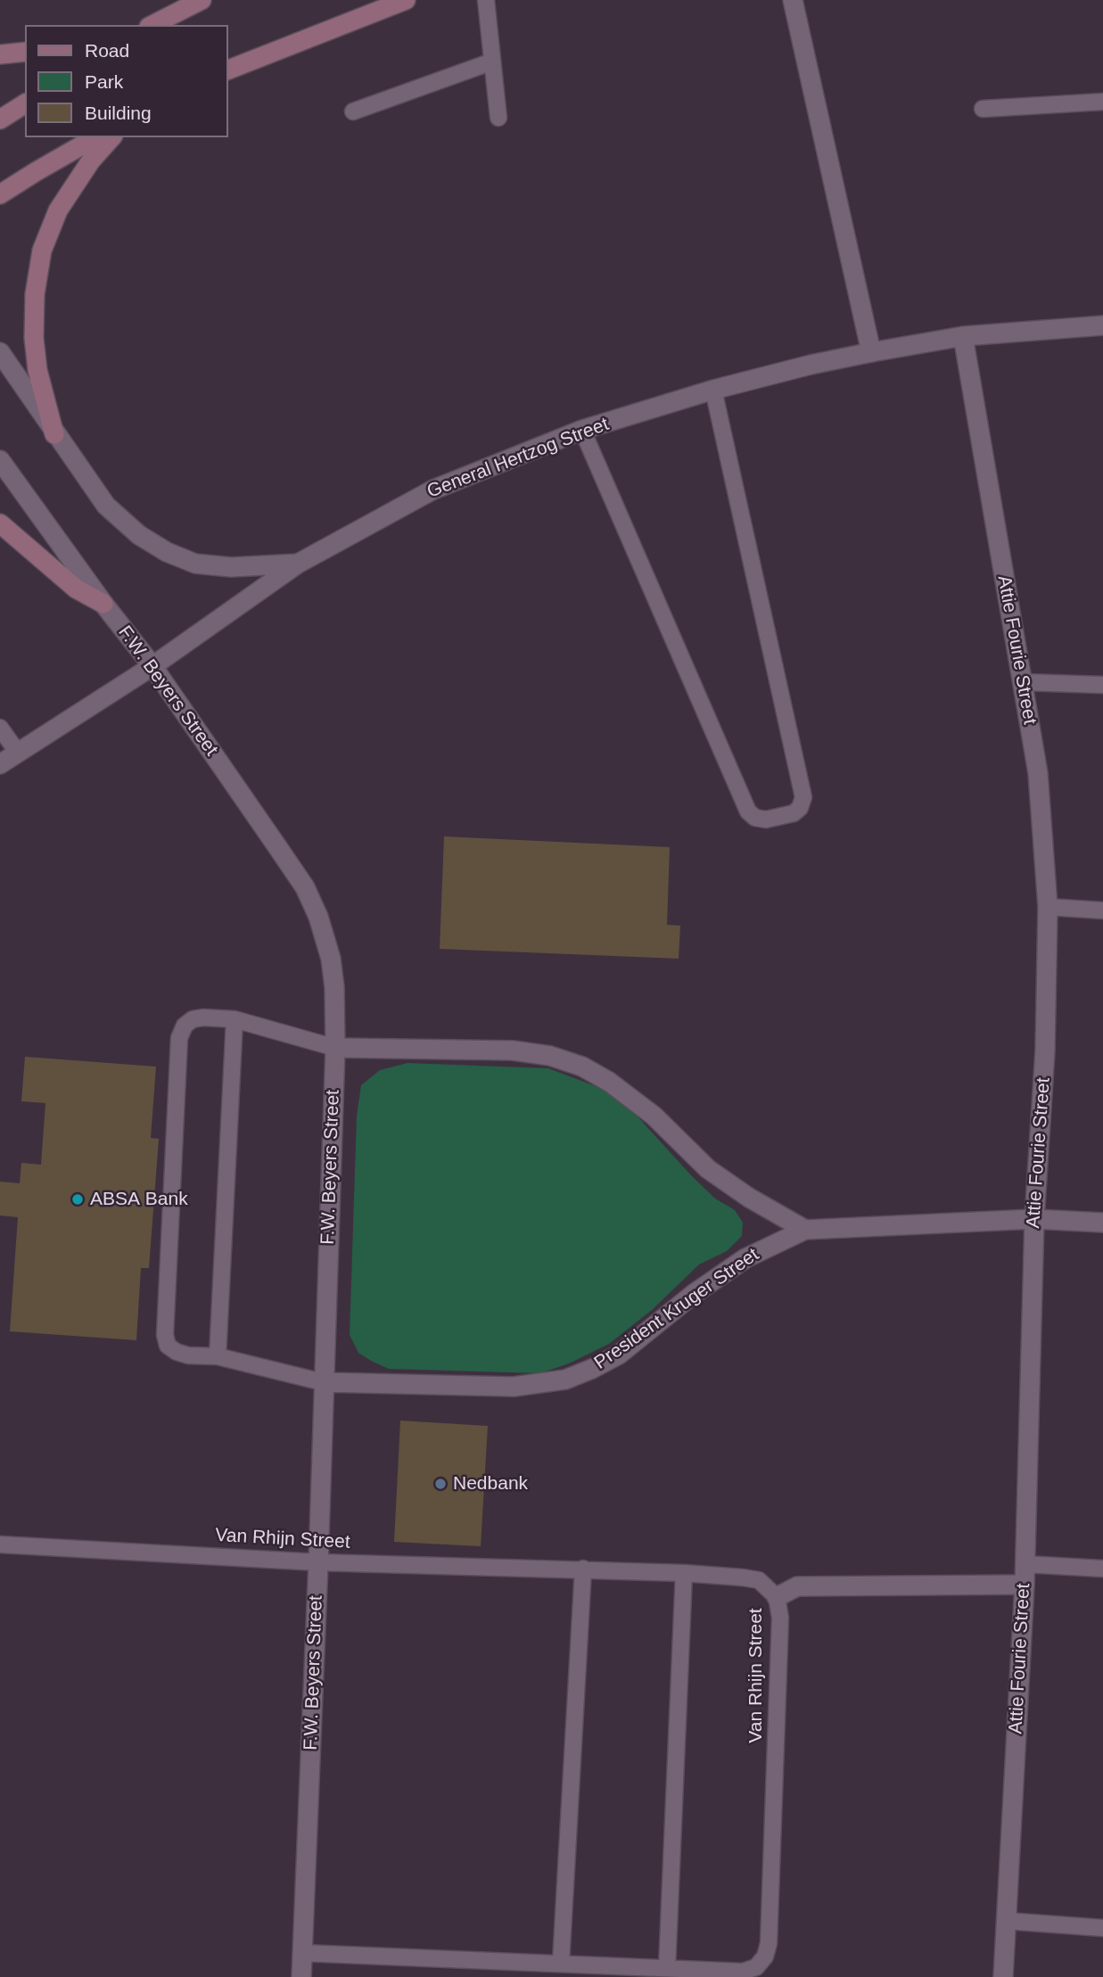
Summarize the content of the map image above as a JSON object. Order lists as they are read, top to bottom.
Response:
{
  "streets": {
    "street": [
      "General Hertzog Street",
      "Attie Fourie Street",
      "F.W. Beyers Street",
      "President Kruger Street"
    ],
    "lane": ["Van Rhijn Street"]
  },
  "crossings": [
    ["General Hertzog Street", "Attie Fourie Street"],
    ["General Hertzog Street", "F.W. Beyers Street"],
    ["Attie Fourie Street", "President Kruger Street"],
    ["F.W. Beyers Street", "President Kruger Street"],
    ["F.W. Beyers Street", "Van Rhijn Street"]
  ],
  "places": ["ABSA Bank", "Nedbank"],
  "legend": ["Road", "Park", "Building"]
}
